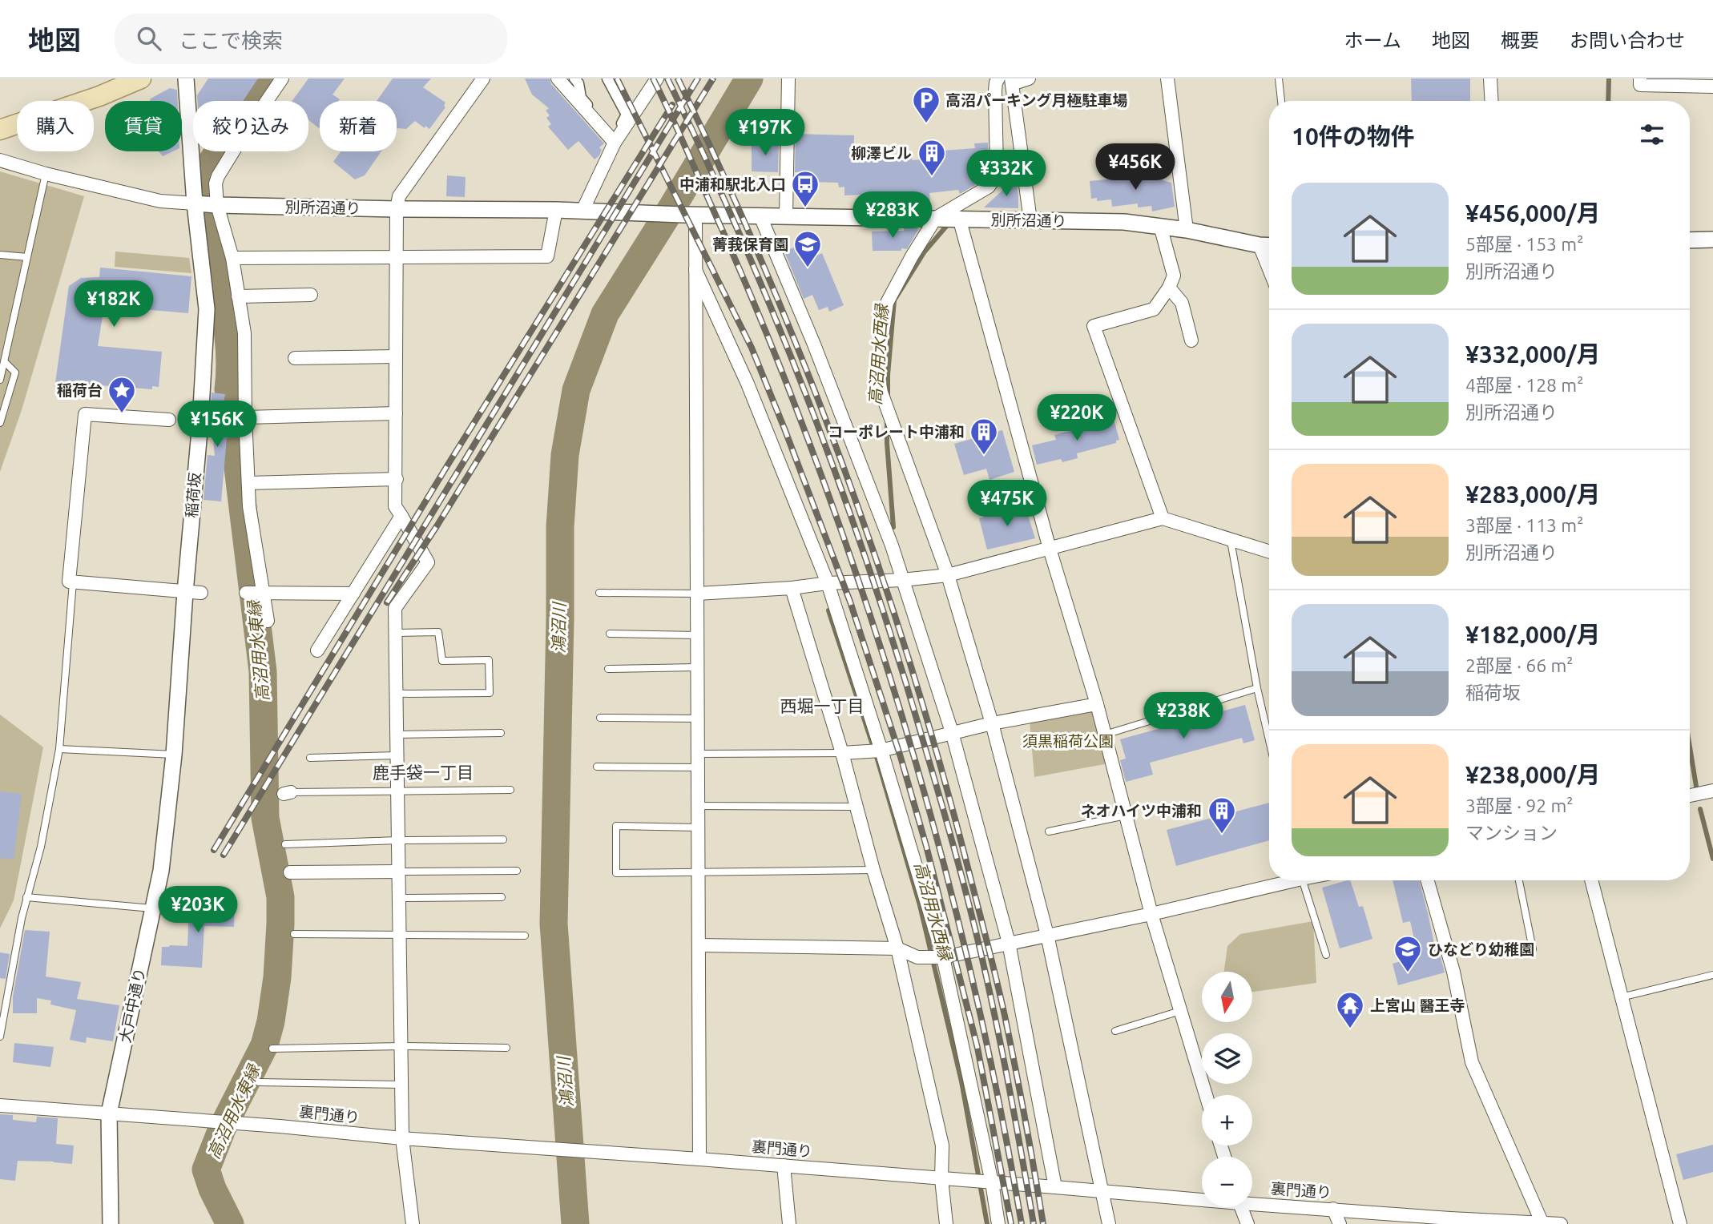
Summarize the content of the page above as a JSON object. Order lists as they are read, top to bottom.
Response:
{
  "streets": {
    "street": [
      "別所沼通り",
      "稲荷坂",
      "大戸中通り",
      "裏門通り"
    ]
  },
  "crossings": [
    ["別所沼通り", "稲荷坂"],
    ["稲荷坂", "大戸中通り"],
    ["大戸中通り", "裏門通り"]
  ],
  "districts": ["西堀一丁目", "鹿手袋一丁目"],
  "water": ["高沼用水西縁", "鴻沼川", "高沼用水東縁"],
  "parks": ["須黒稲荷公園"],
  "places": {
    "parking": ["高沼パーキング月極駐車場"],
    "building": ["柳澤ビル", "コーポレート中浦和", "ネオハイツ中浦和"],
    "bus stop": ["中浦和駅北入口"],
    "school or university": ["菁莪保育園", "ひなどり幼稚園"],
    "place": ["稲荷台"],
    "temple": ["上宮山 醫王寺"]
  },
  "north": "bottom",
  "page": {
    "header": "地図",
    "search": "ここで検索",
    "nav": [
      "ホーム",
      "地図",
      "概要",
      "お問い合わせ"
    ],
    "chip": [
      "購入",
      "賃貸",
      "絞り込み",
      "新着"
    ],
    "heading": "10件の物件",
    "price": [
      "¥197K",
      "¥456K",
      "¥332K",
      "¥283K",
      "¥182K",
      "¥220K",
      "¥156K",
      "¥475K",
      "¥238K",
      "¥203K"
    ],
    "list": [
      {
        "name": "¥456,000/月",
        "note": "5部屋 · 153 m² · 別所沼通り"
      },
      {
        "name": "¥332,000/月",
        "note": "4部屋 · 128 m² · 別所沼通り"
      },
      {
        "name": "¥283,000/月",
        "note": "3部屋 · 113 m² · 別所沼通り"
      },
      {
        "name": "¥182,000/月",
        "note": "2部屋 · 66 m² · 稲荷坂"
      },
      {
        "name": "¥238,000/月",
        "note": "3部屋 · 92 m² · マンション"
      }
    ],
    "map_buttons": ["+", "−"]
  }
}
